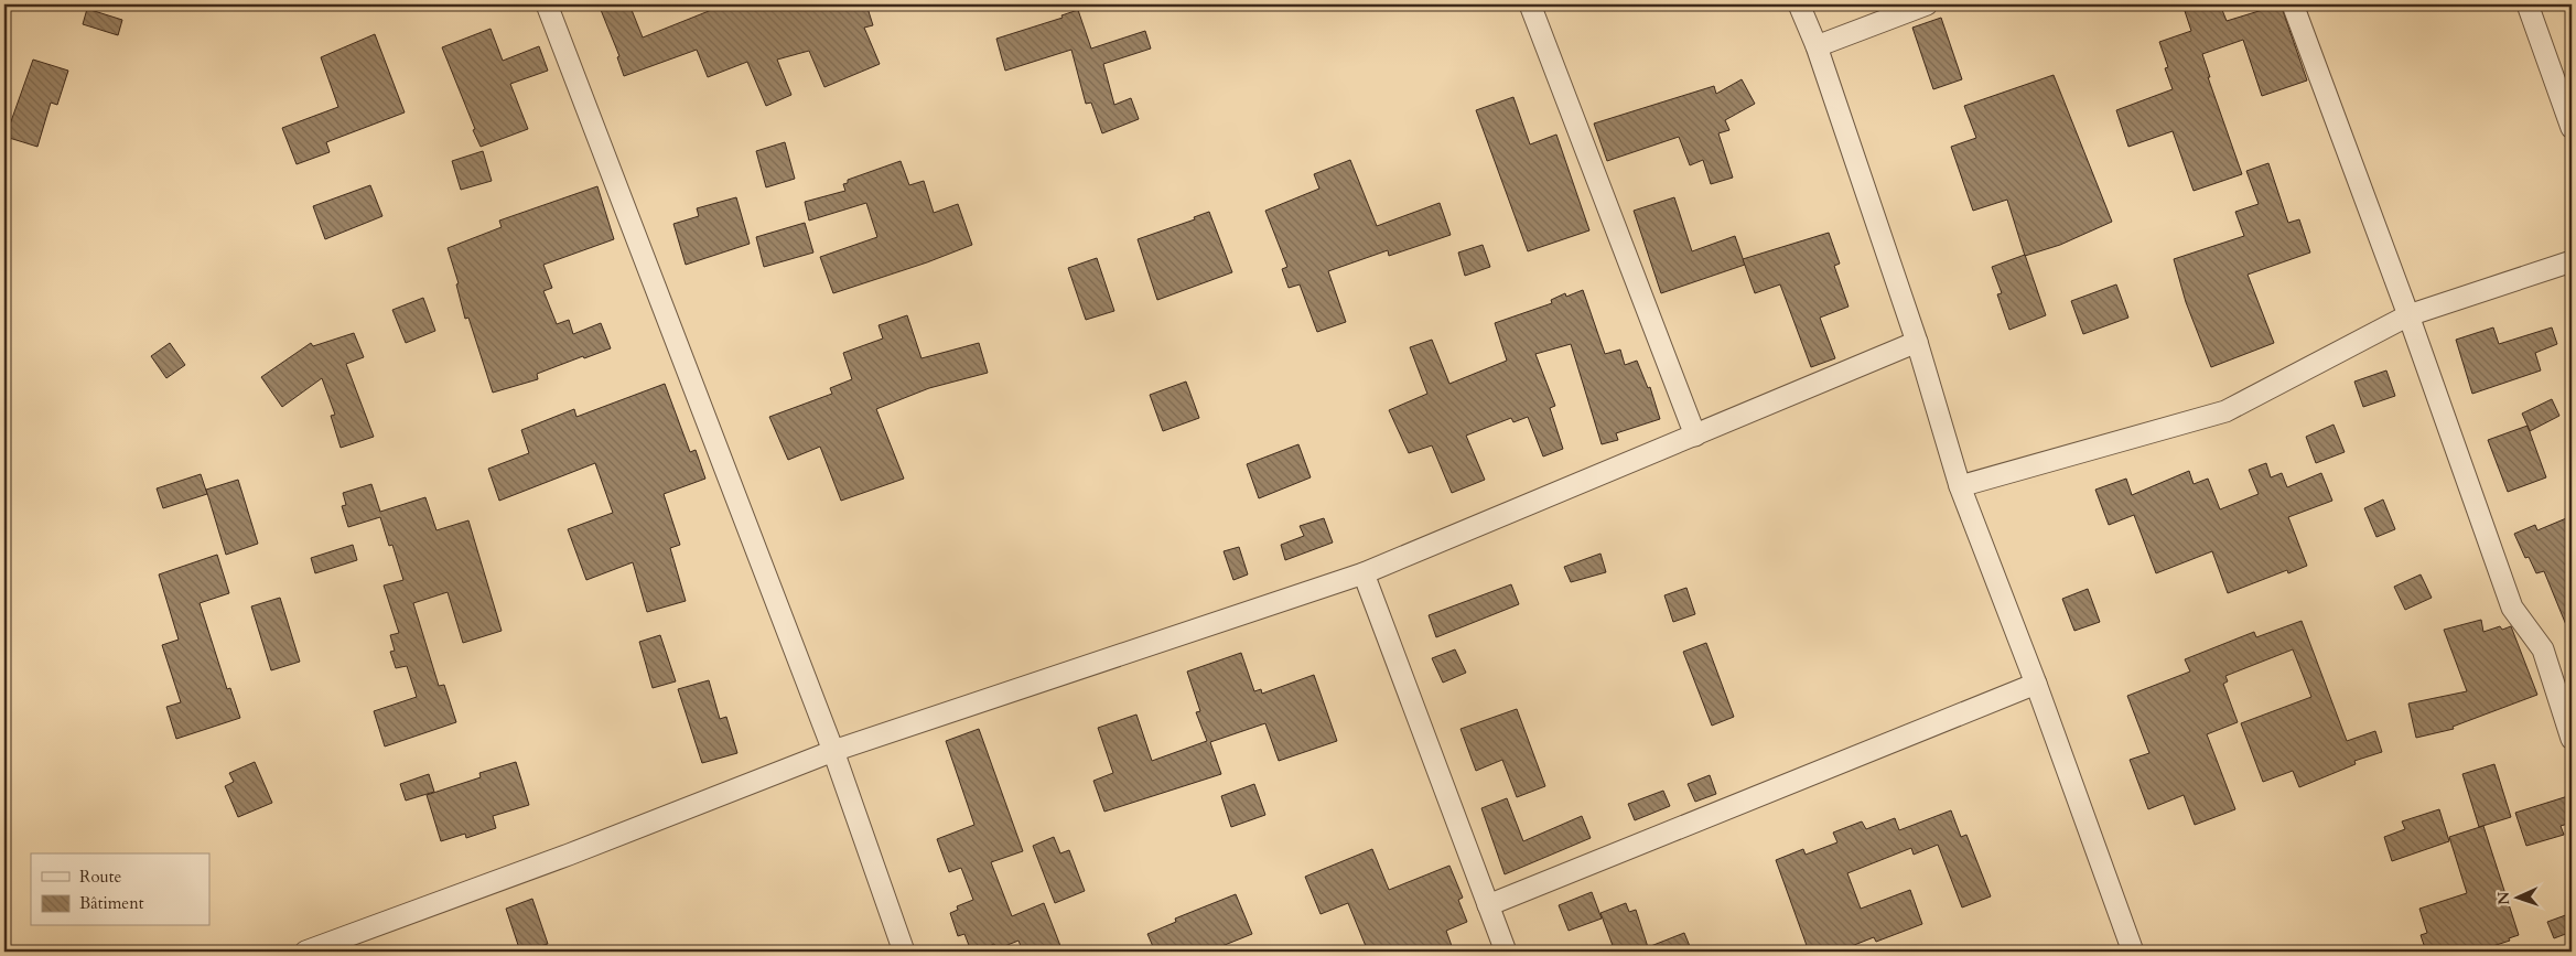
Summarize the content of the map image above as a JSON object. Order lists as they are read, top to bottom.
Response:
{
  "legend": ["Route", "Bâtiment"],
  "north": "left"
}
